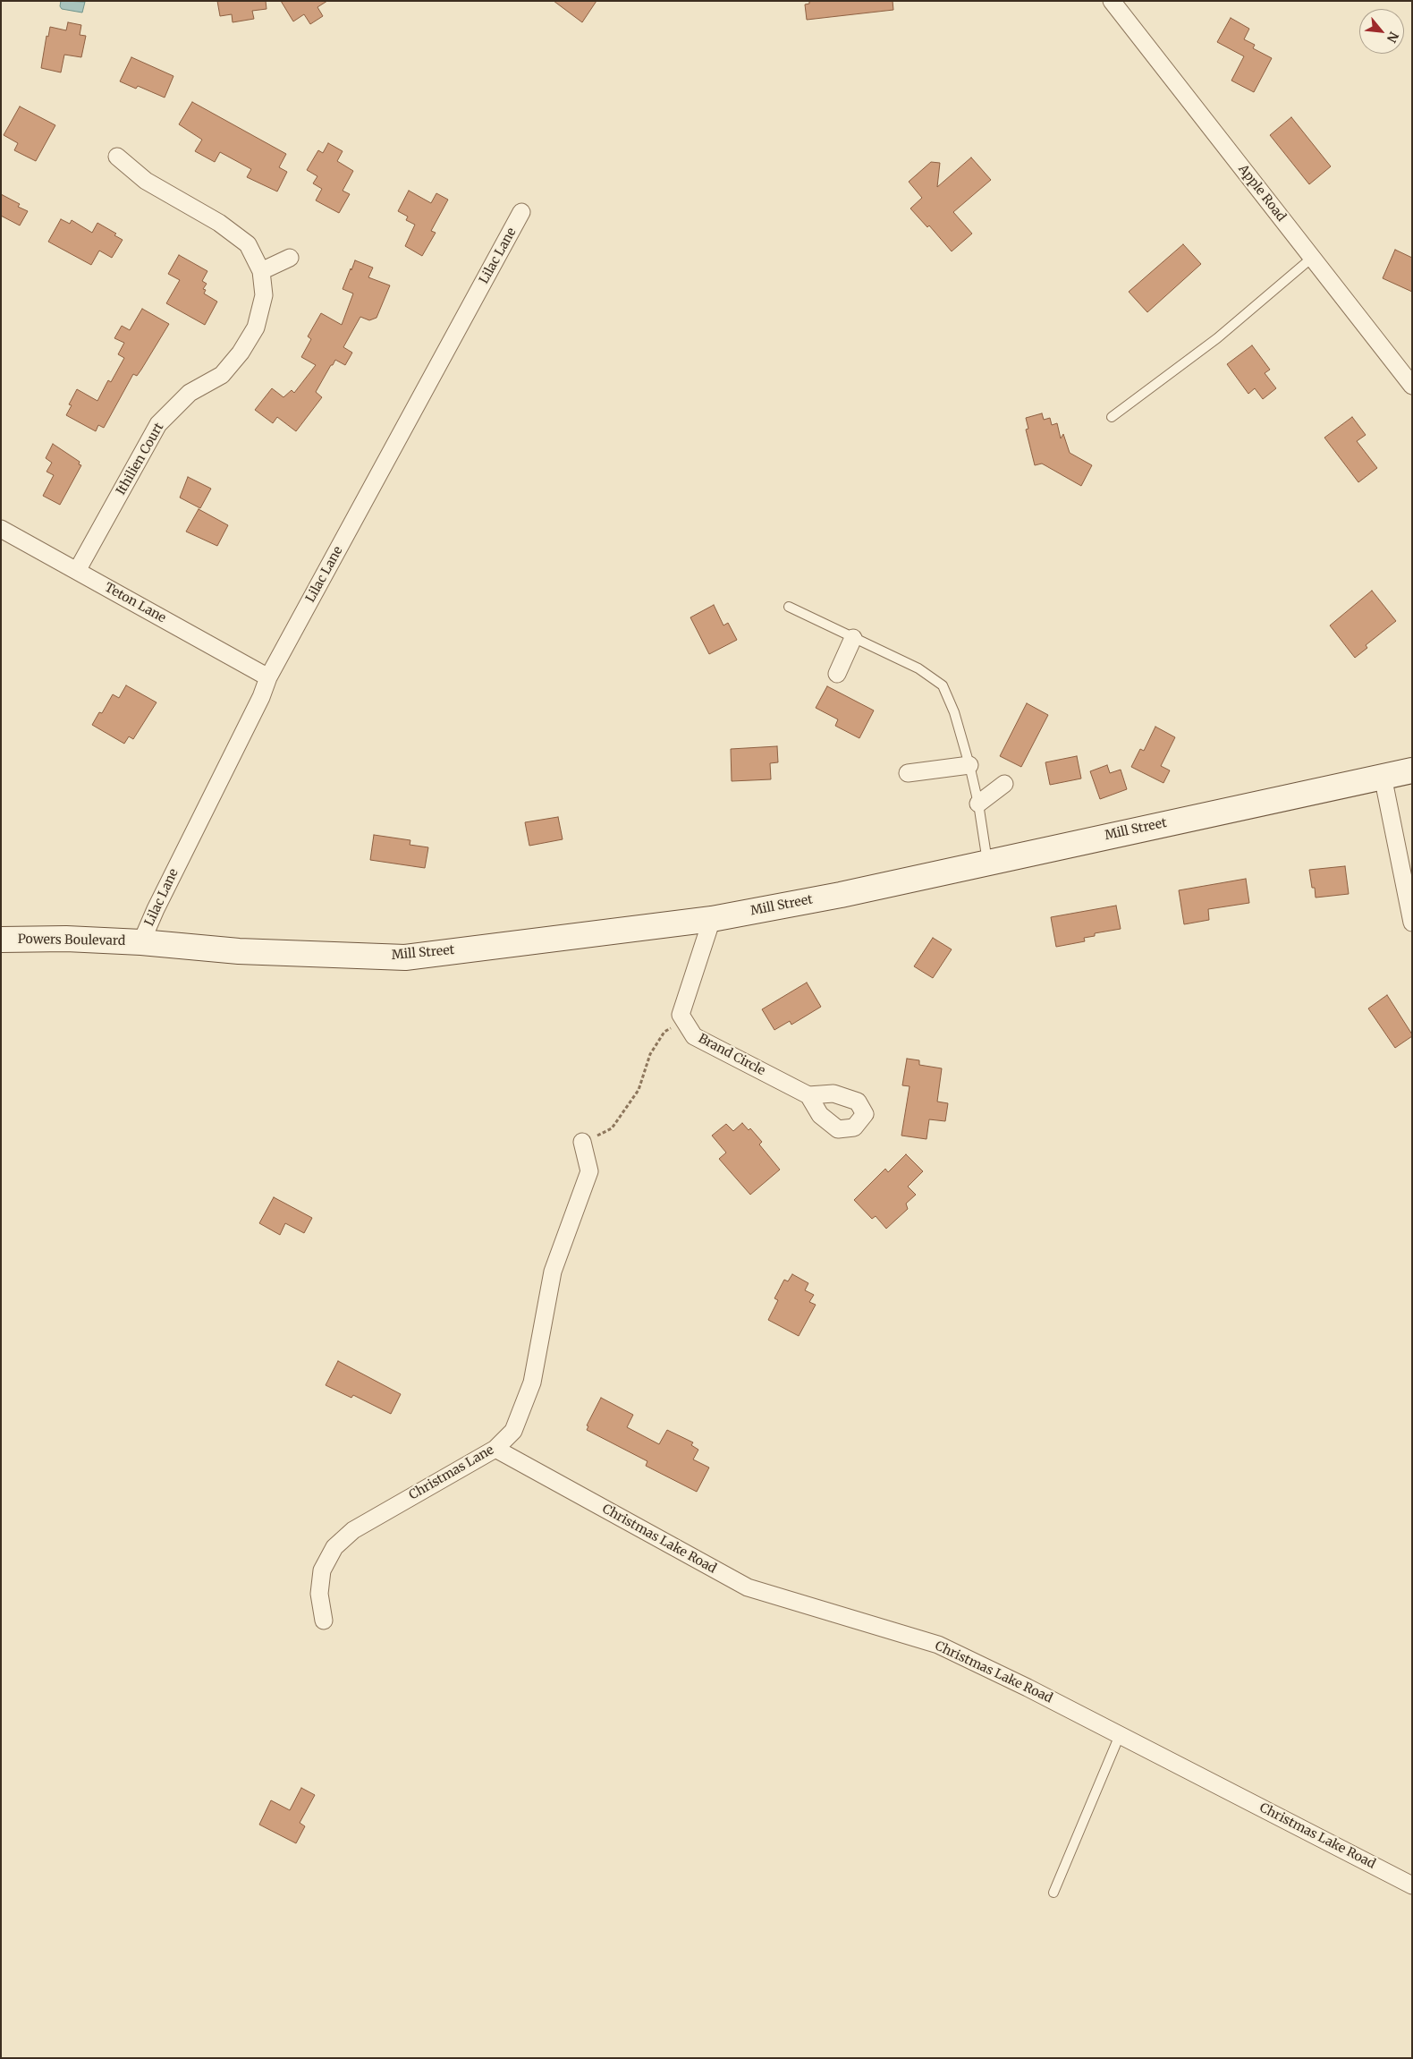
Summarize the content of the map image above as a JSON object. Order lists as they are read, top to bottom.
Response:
{
  "streets": {
    "main road": ["Mill Street", "Powers Boulevard"],
    "street": [
      "Apple Road",
      "Lilac Lane",
      "Ithilien Court",
      "Teton Lane",
      "Brand Circle",
      "Christmas Lane",
      "Christmas Lake Road"
    ]
  },
  "crossings": [
    ["Lilac Lane", "Teton Lane"],
    ["Lilac Lane", "Mill Street"],
    ["Lilac Lane", "Powers Boulevard"],
    ["Ithilien Court", "Teton Lane"],
    ["Mill Street", "Powers Boulevard"],
    ["Christmas Lane", "Christmas Lake Road"]
  ],
  "north": "bottom right"
}
